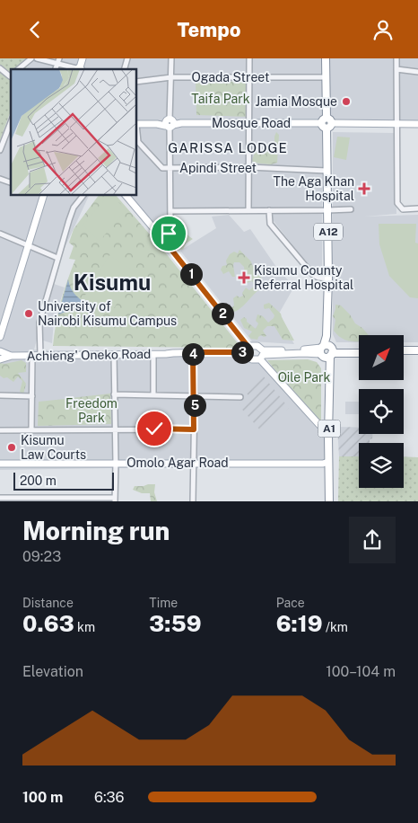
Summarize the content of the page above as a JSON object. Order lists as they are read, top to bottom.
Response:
{
  "streets": {
    "highway": ["A12", "A1"],
    "main road": ["Mosque Road", "Achieng' Oneko Road", "Omolo Agar Road"],
    "street": ["Ogada Street", "Apindi Street"]
  },
  "crossings": [
    ["Ogada Street", "A12"],
    ["Mosque Road", "A12"],
    ["Apindi Street", "A12"],
    ["A12", "A1"],
    ["A1", "Omolo Agar Road"]
  ],
  "districts": ["GARISSA LODGE", "Kisumu"],
  "parks": ["Taifa Park", "Oile Park", "Freedom Park"],
  "places": {
    "other": ["Jamia Mosque", "University of Nairobi Kisumu Campus", "Kisumu Law Courts"],
    "health": ["The Aga Khan Hospital", "Kisumu County Referral Hospital"]
  },
  "scale_bar": "200 m",
  "north": "top right",
  "page": {
    "header": "Tempo",
    "pins": [
      "1",
      "2",
      "3",
      "4",
      "5"
    ],
    "scale": "200 m",
    "heading": ["Morning run", "09:23"],
    "stats": [
      ["Distance", "0.63 km"],
      ["Time", "3:59"],
      ["Pace", "6:19 /km"]
    ],
    "chart": ["Elevation", "100–104 m"],
    "list": [
      {
        "name": "100 m",
        "note": "6:36"
      }
    ]
  }
}
